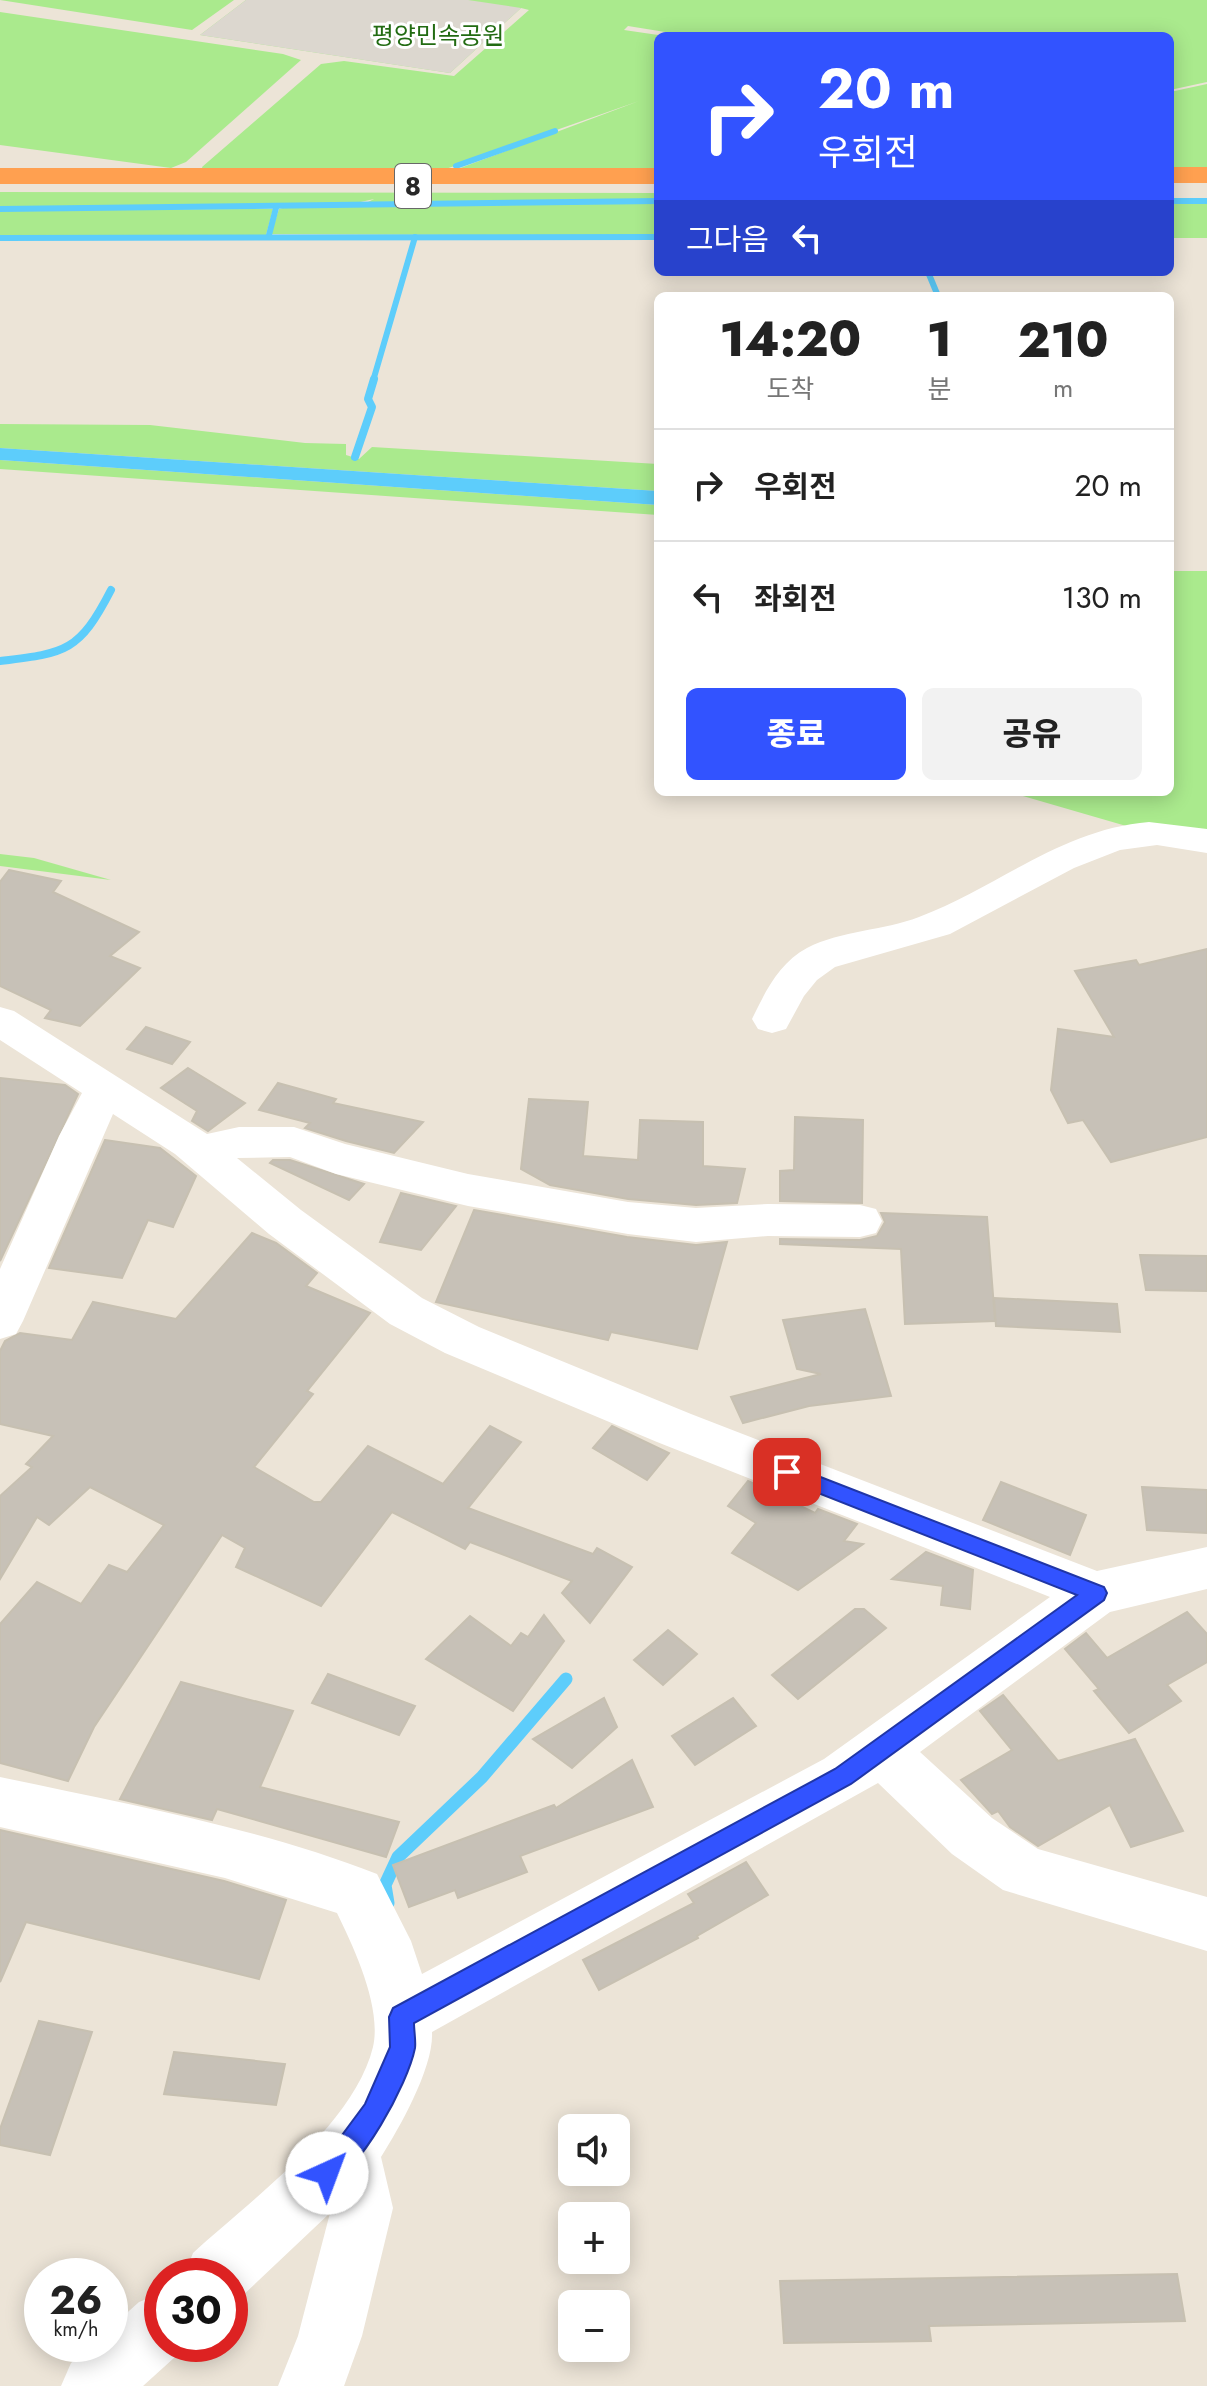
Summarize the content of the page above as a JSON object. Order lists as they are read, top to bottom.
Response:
{
  "streets": {
    "highway": ["8"]
  },
  "parks": ["평양민속공원"],
  "page": {
    "turn": ["20 m", "우회전"],
    "then": "그다음",
    "eta": [
      "14:20",
      "도착",
      "1",
      "분",
      "210",
      "m"
    ],
    "list": [
      {
        "name": "우회전",
        "value": "20 m"
      },
      {
        "name": "좌회전",
        "value": "130 m"
      }
    ],
    "buttons": ["종료", "공유"],
    "map_buttons": ["+", "−"],
    "speed": "26 km/h",
    "limit": "30"
  }
}
